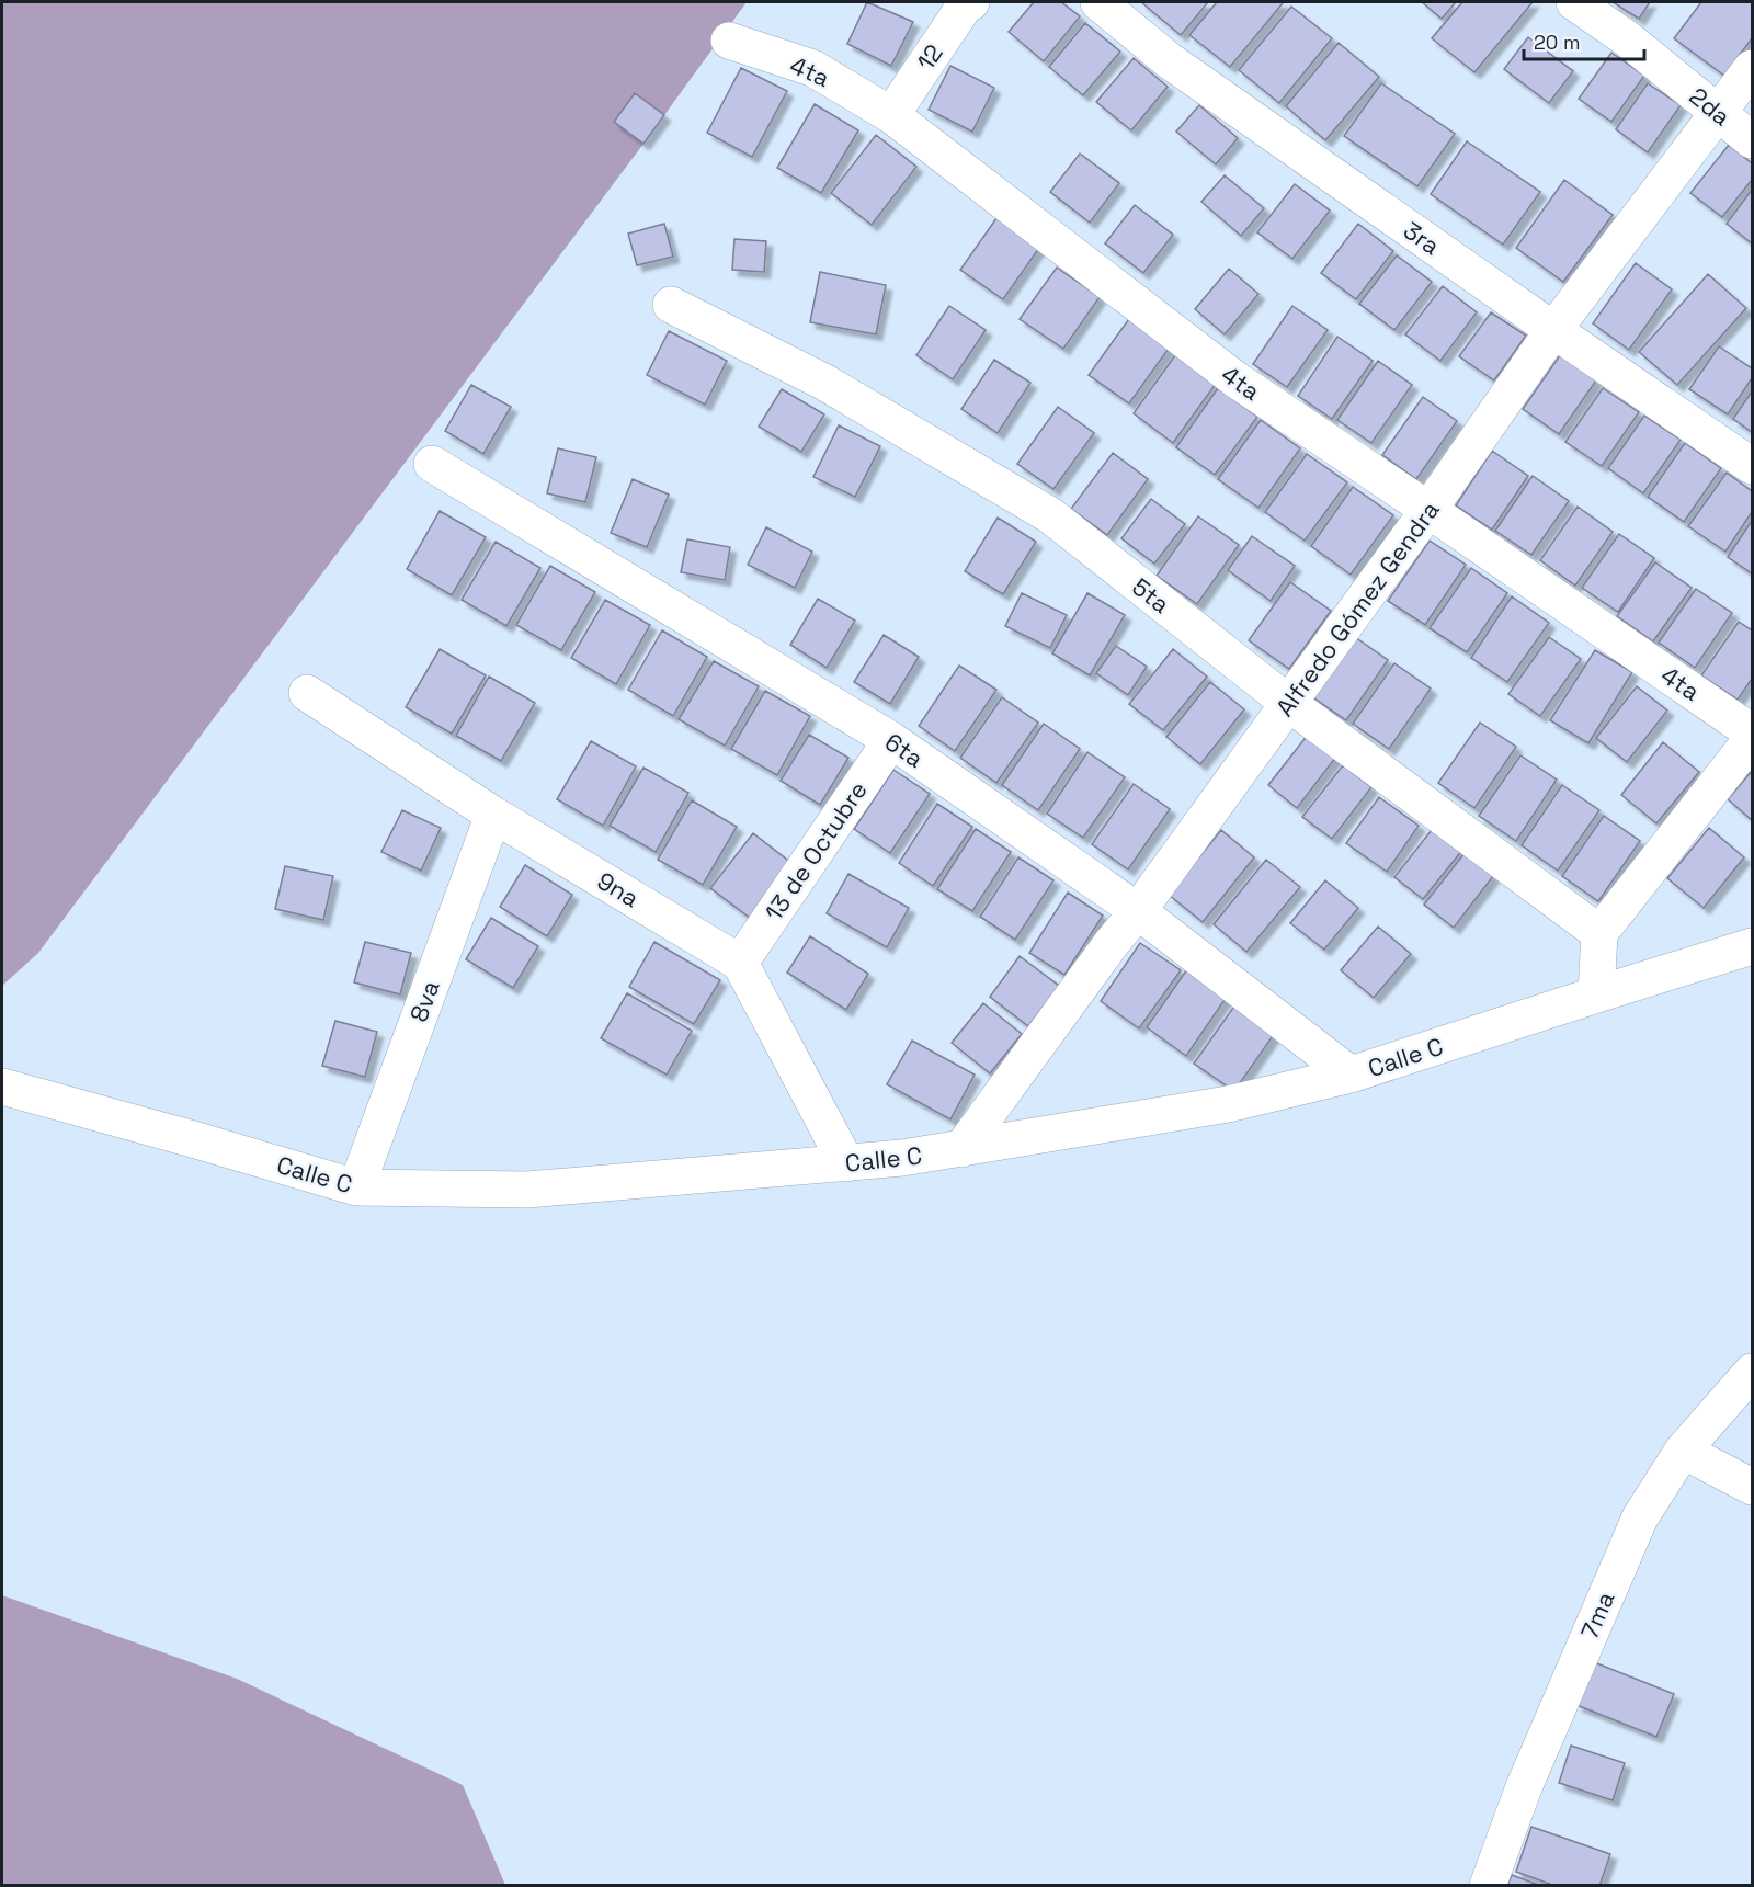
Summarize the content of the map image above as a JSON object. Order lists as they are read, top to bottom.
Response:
{
  "streets": {
    "street": [
      "12",
      "4ta",
      "2da",
      "3ra",
      "5ta",
      "Alfredo Gómez Gendra",
      "6ta",
      "13 de Octubre",
      "9na",
      "8va",
      "Calle C",
      "7ma"
    ]
  },
  "crossings": [
    ["12", "4ta"],
    ["4ta", "Alfredo Gómez Gendra"],
    ["2da", "Alfredo Gómez Gendra"],
    ["3ra", "Alfredo Gómez Gendra"],
    ["5ta", "Alfredo Gómez Gendra"],
    ["Alfredo Gómez Gendra", "6ta"],
    ["Alfredo Gómez Gendra", "Calle C"],
    ["6ta", "13 de Octubre"],
    ["6ta", "Calle C"],
    ["13 de Octubre", "9na"],
    ["9na", "8va"],
    ["8va", "Calle C"]
  ],
  "scale_bar": "20 m"
}
